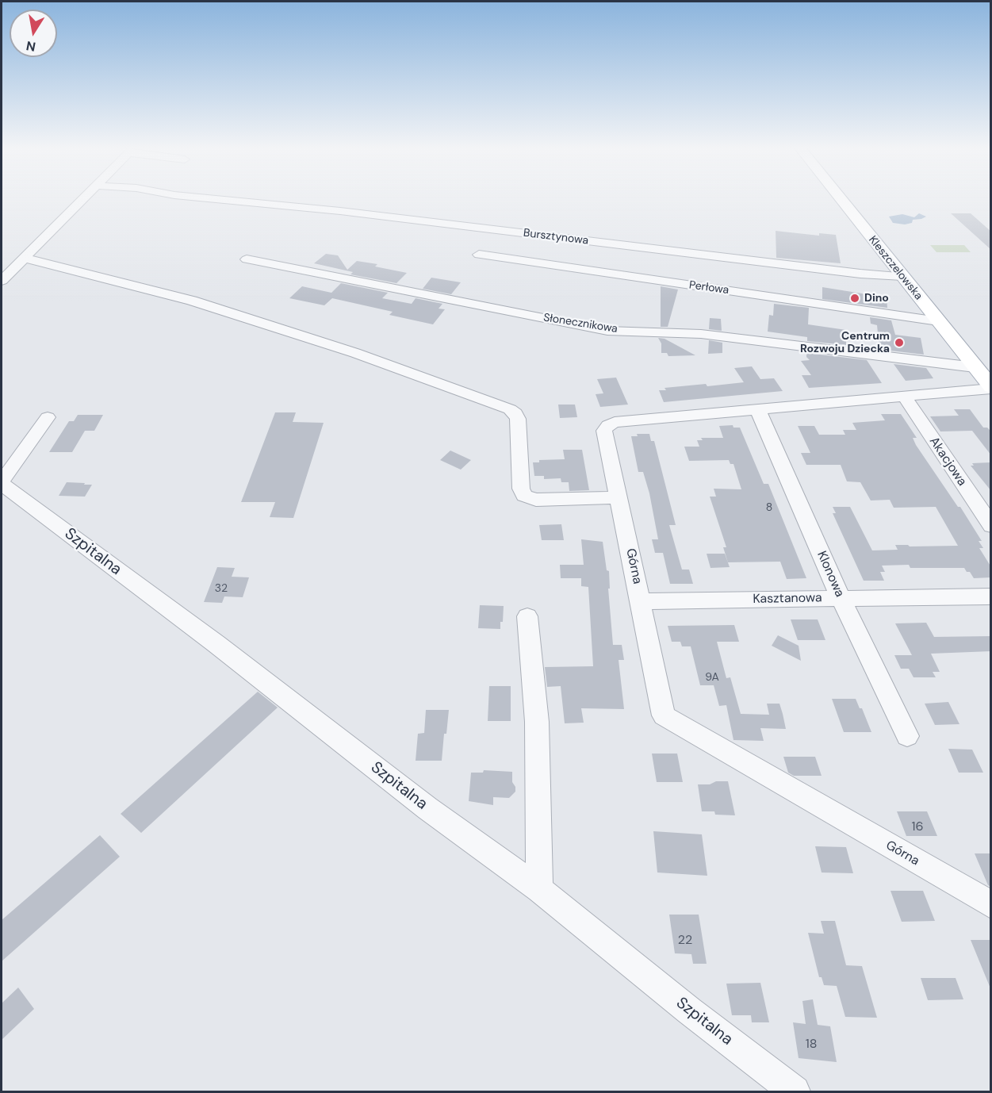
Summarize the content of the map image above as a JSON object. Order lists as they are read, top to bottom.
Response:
{
  "streets": {
    "main road": ["Kleszczelowska"],
    "street": [
      "Bursztynowa",
      "Perłowa",
      "Słonecznikowa",
      "Akacjowa",
      "Szpitalna",
      "Górna",
      "Klonowa",
      "Kasztanowa"
    ]
  },
  "crossings": [
    ["Bursztynowa", "Kleszczelowska"],
    ["Kleszczelowska", "Perłowa"],
    ["Kleszczelowska", "Słonecznikowa"],
    ["Kleszczelowska", "Górna"],
    ["Akacjowa", "Górna"],
    ["Górna", "Klonowa"],
    ["Górna", "Kasztanowa"],
    ["Klonowa", "Kasztanowa"]
  ],
  "places": ["Dino", "Centrum Rozwoju Dziecka"],
  "house_numbers": [
    "8",
    "32",
    "9A",
    "16",
    "22",
    "18"
  ],
  "north": "bottom"
}
